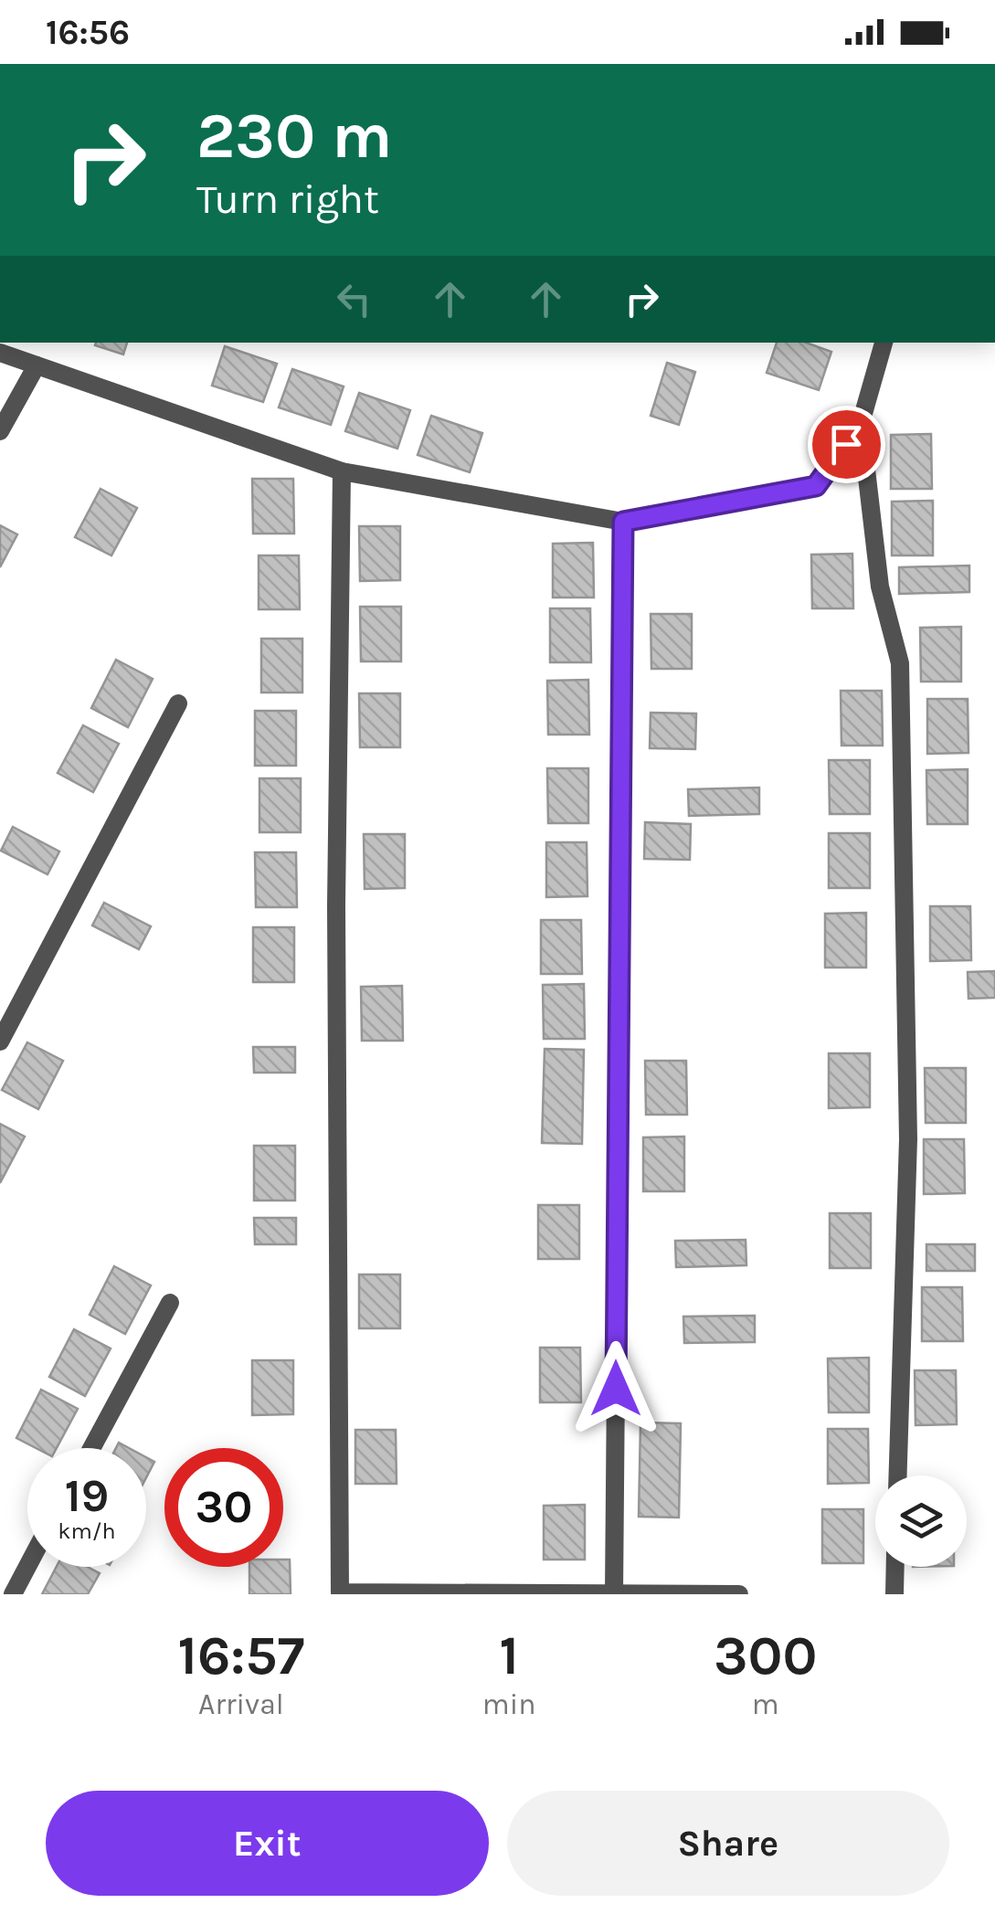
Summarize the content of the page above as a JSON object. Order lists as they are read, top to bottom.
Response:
{
  "page": {
    "status": "16:56",
    "turn": ["230 m", "Turn right"],
    "speed": "19 km/h",
    "limit": "30",
    "eta": [
      "16:57",
      "Arrival",
      "1",
      "min",
      "300",
      "m"
    ],
    "buttons": ["Exit", "Share"]
  }
}
